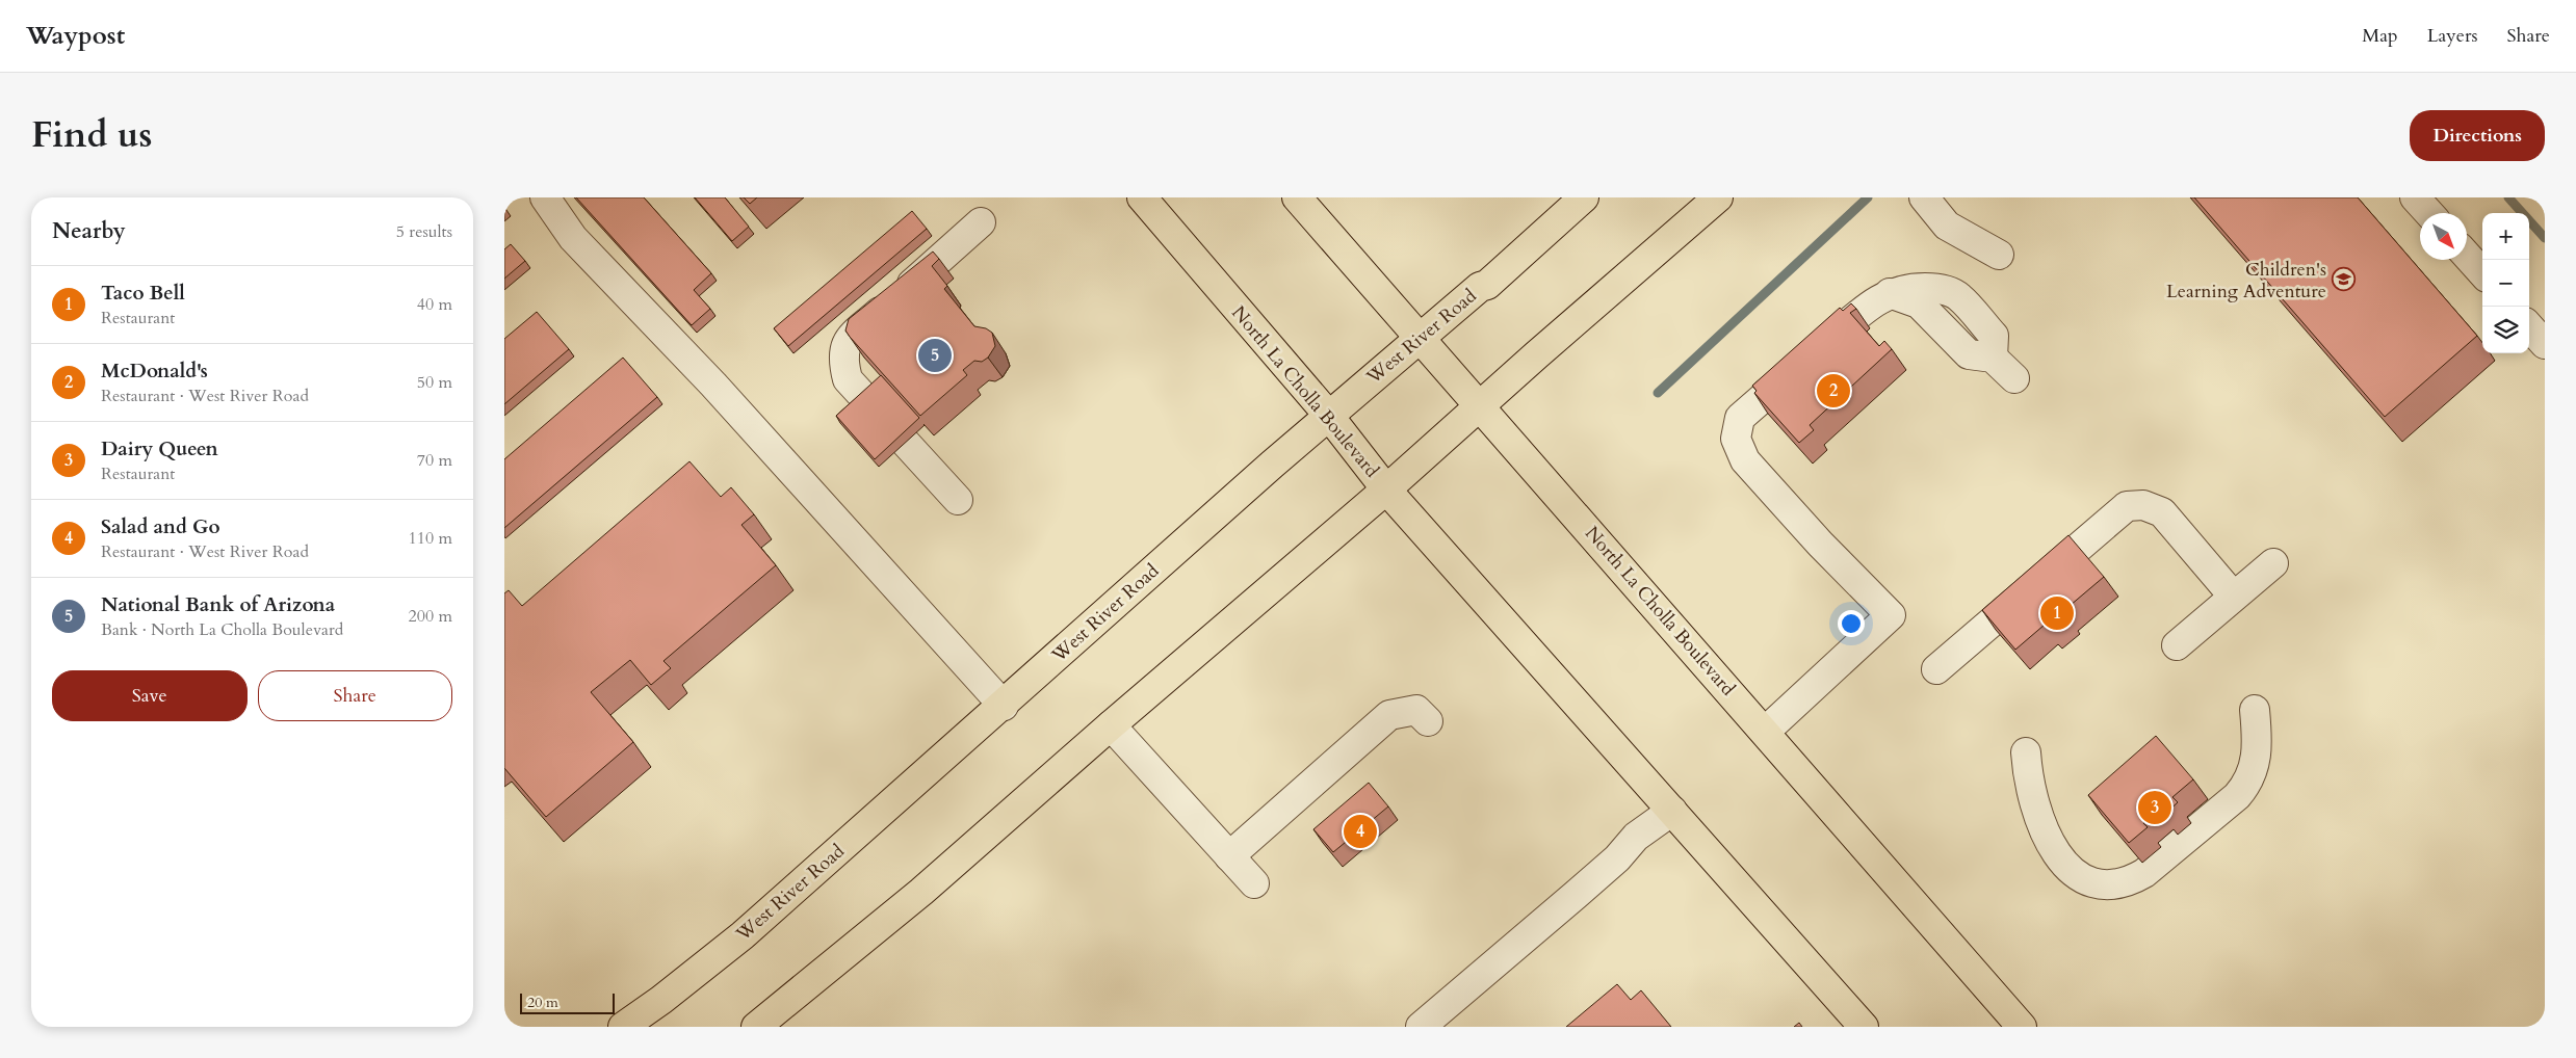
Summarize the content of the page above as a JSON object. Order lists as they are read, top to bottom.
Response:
{
  "streets": {
    "main road": ["West River Road", "North La Cholla Boulevard"]
  },
  "crossings": [
    ["West River Road", "North La Cholla Boulevard"]
  ],
  "places": {
    "school or university": ["Children's Learning Adventure"]
  },
  "scale_bar": "20 m",
  "north": "bottom right",
  "page": {
    "header": "Waypost",
    "nav": ["Map", "Layers", "Share"],
    "title": "Find us",
    "buttons": [
      "Directions",
      ["Save", "Share"]
    ],
    "heading": ["Nearby", "5 results"],
    "map_buttons": ["+", "−"],
    "list": [
      {
        "mark": "1",
        "name": "Taco Bell",
        "note": "Restaurant",
        "value": "40 m"
      },
      {
        "mark": "2",
        "name": "McDonald's",
        "note": "Restaurant · West River Road",
        "value": "50 m"
      },
      {
        "mark": "3",
        "name": "Dairy Queen",
        "note": "Restaurant",
        "value": "70 m"
      },
      {
        "mark": "4",
        "name": "Salad and Go",
        "note": "Restaurant · West River Road",
        "value": "110 m"
      },
      {
        "mark": "5",
        "name": "National Bank of Arizona",
        "note": "Bank · North La Cholla Boulevard",
        "value": "200 m"
      }
    ],
    "pins": [
      "5",
      "2",
      "1",
      "3",
      "4"
    ],
    "scale": "20 m"
  }
}
